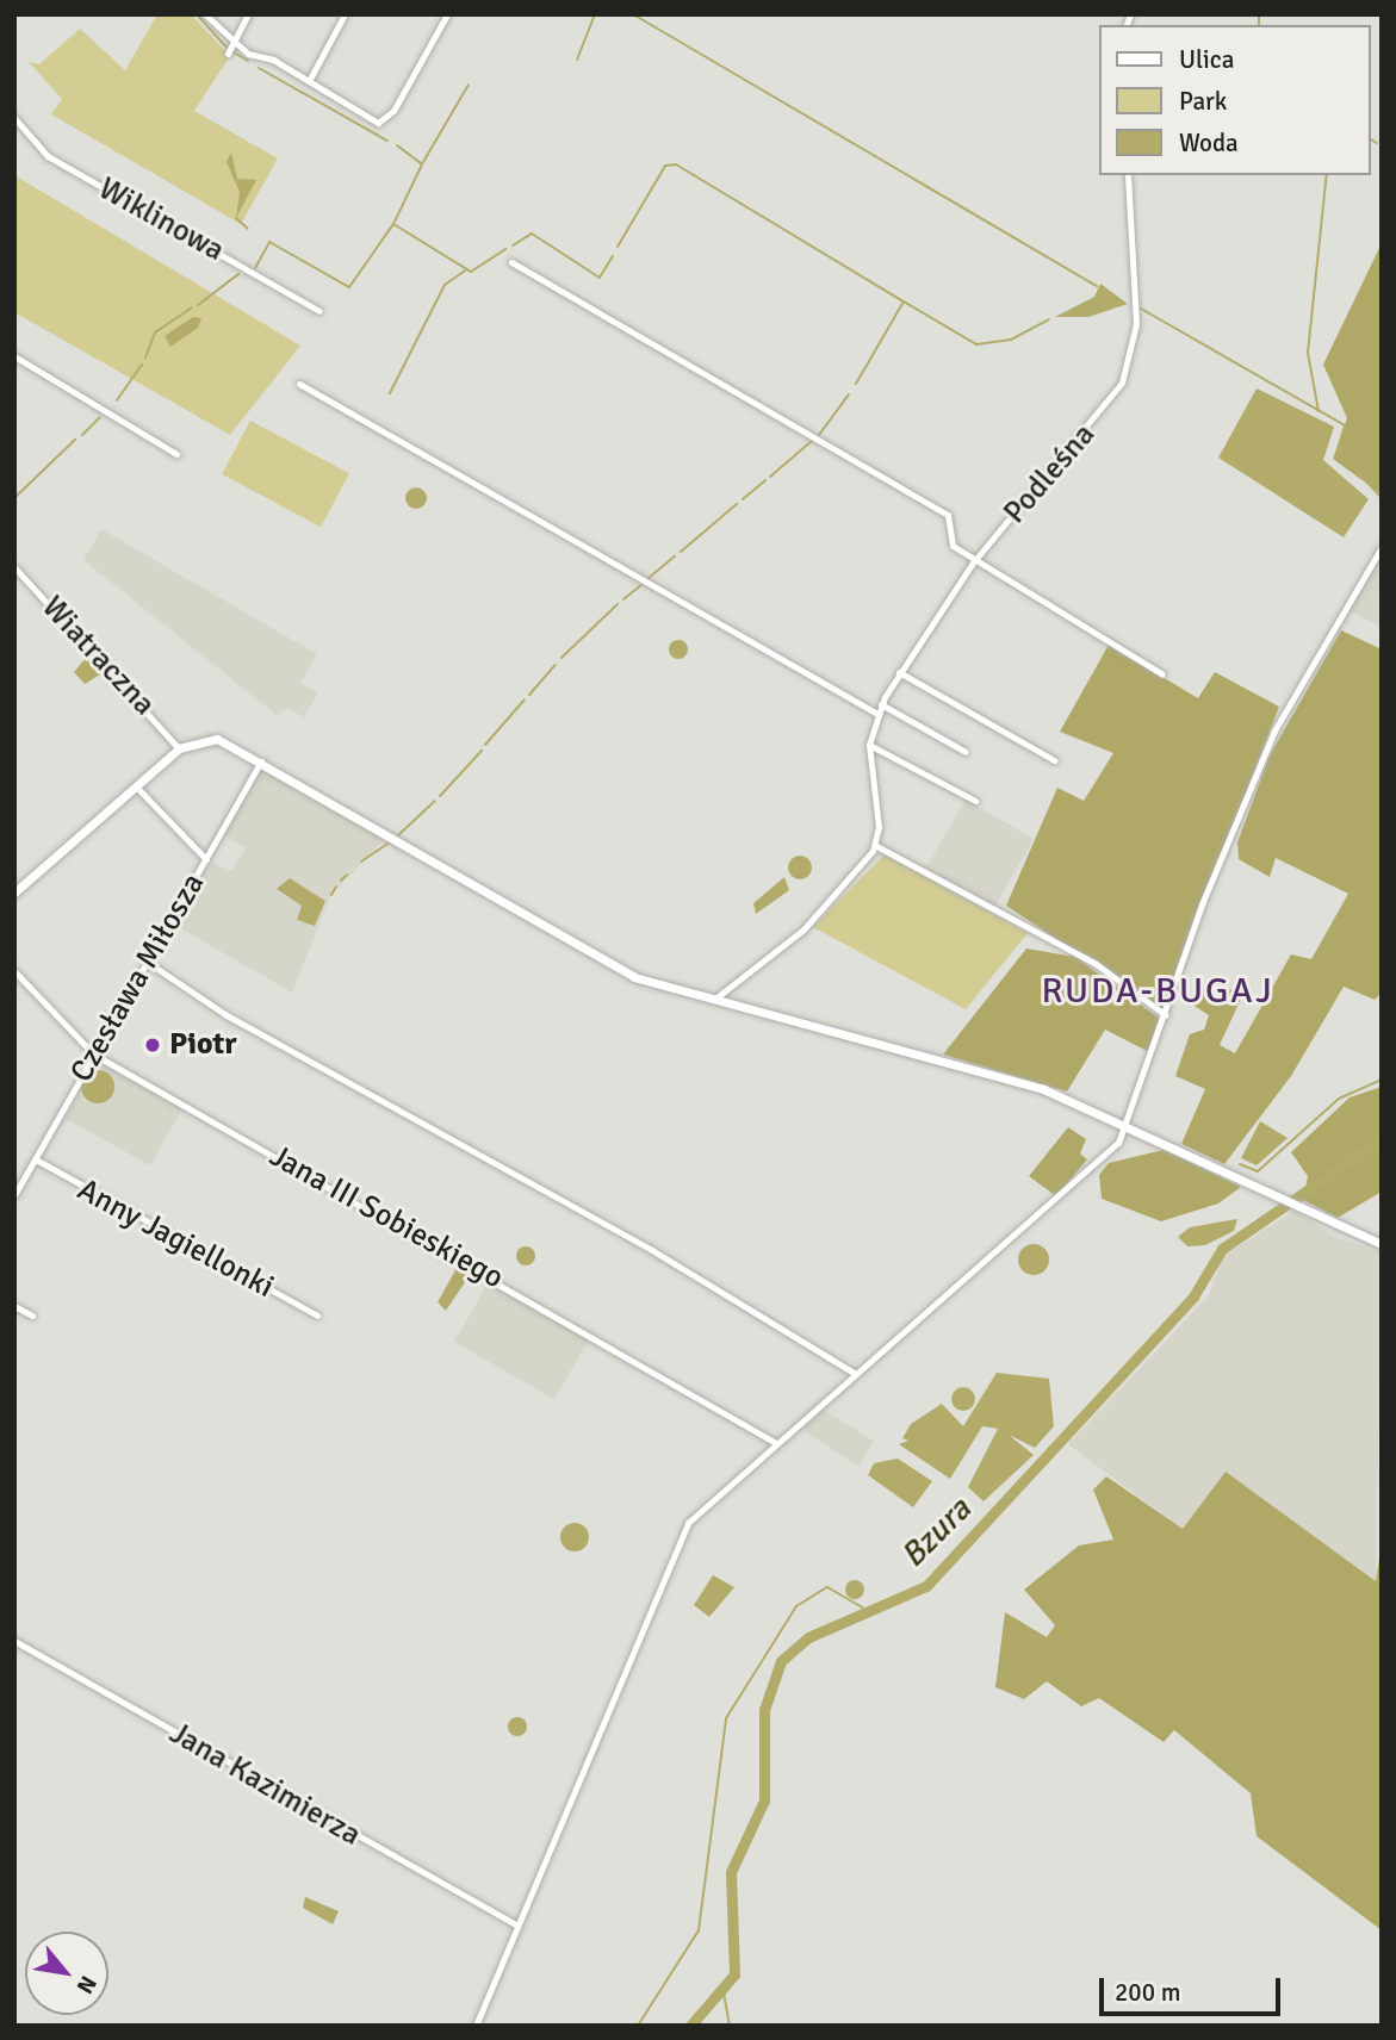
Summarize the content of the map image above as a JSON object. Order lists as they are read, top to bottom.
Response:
{
  "streets": {
    "street": [
      "Wiklinowa",
      "Podleśna",
      "Wiatraczna",
      "Czesława Miłosza",
      "Jana III Sobieskiego",
      "Anny Jagiellonki",
      "Jana Kazimierza"
    ]
  },
  "crossings": [
    ["Czesława Miłosza", "Jana III Sobieskiego"],
    ["Czesława Miłosza", "Anny Jagiellonki"]
  ],
  "districts": ["RUDA-BUGAJ"],
  "water": ["Bzura"],
  "places": ["Piotr"],
  "legend": ["Ulica", "Park", "Woda"],
  "scale_bar": "200 m",
  "north": "bottom right"
}
